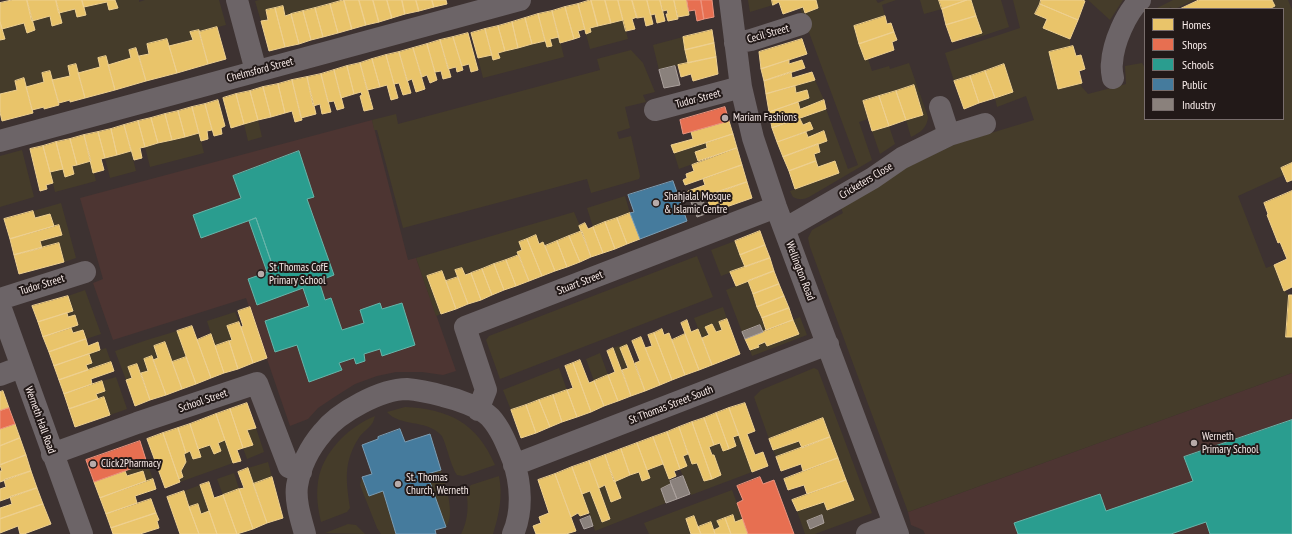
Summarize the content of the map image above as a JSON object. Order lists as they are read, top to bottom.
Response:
{
  "streets": {
    "street": [
      "Cecil Street",
      "Chelmsford Street",
      "Tudor Street",
      "Cricketers Close",
      "Wellington Road",
      "Stuart Street",
      "School Street",
      "St Thomas Street South",
      "Werneth Hall Road"
    ]
  },
  "crossings": [
    ["Cecil Street", "Wellington Road"],
    ["Tudor Street", "Wellington Road"],
    ["Cricketers Close", "Wellington Road"],
    ["Wellington Road", "Stuart Street"],
    ["Wellington Road", "St Thomas Street South"],
    ["School Street", "Werneth Hall Road"]
  ],
  "places": [
    "Mariam Fashions",
    "Shahjalal Mosque & Islamic Centre",
    "St Thomas CofE Primary School",
    "Werneth Primary School",
    "Click2Pharmacy",
    "St. Thomas Church, Werneth"
  ],
  "legend": [
    "Homes",
    "Shops",
    "Schools",
    "Public",
    "Industry"
  ]
}
